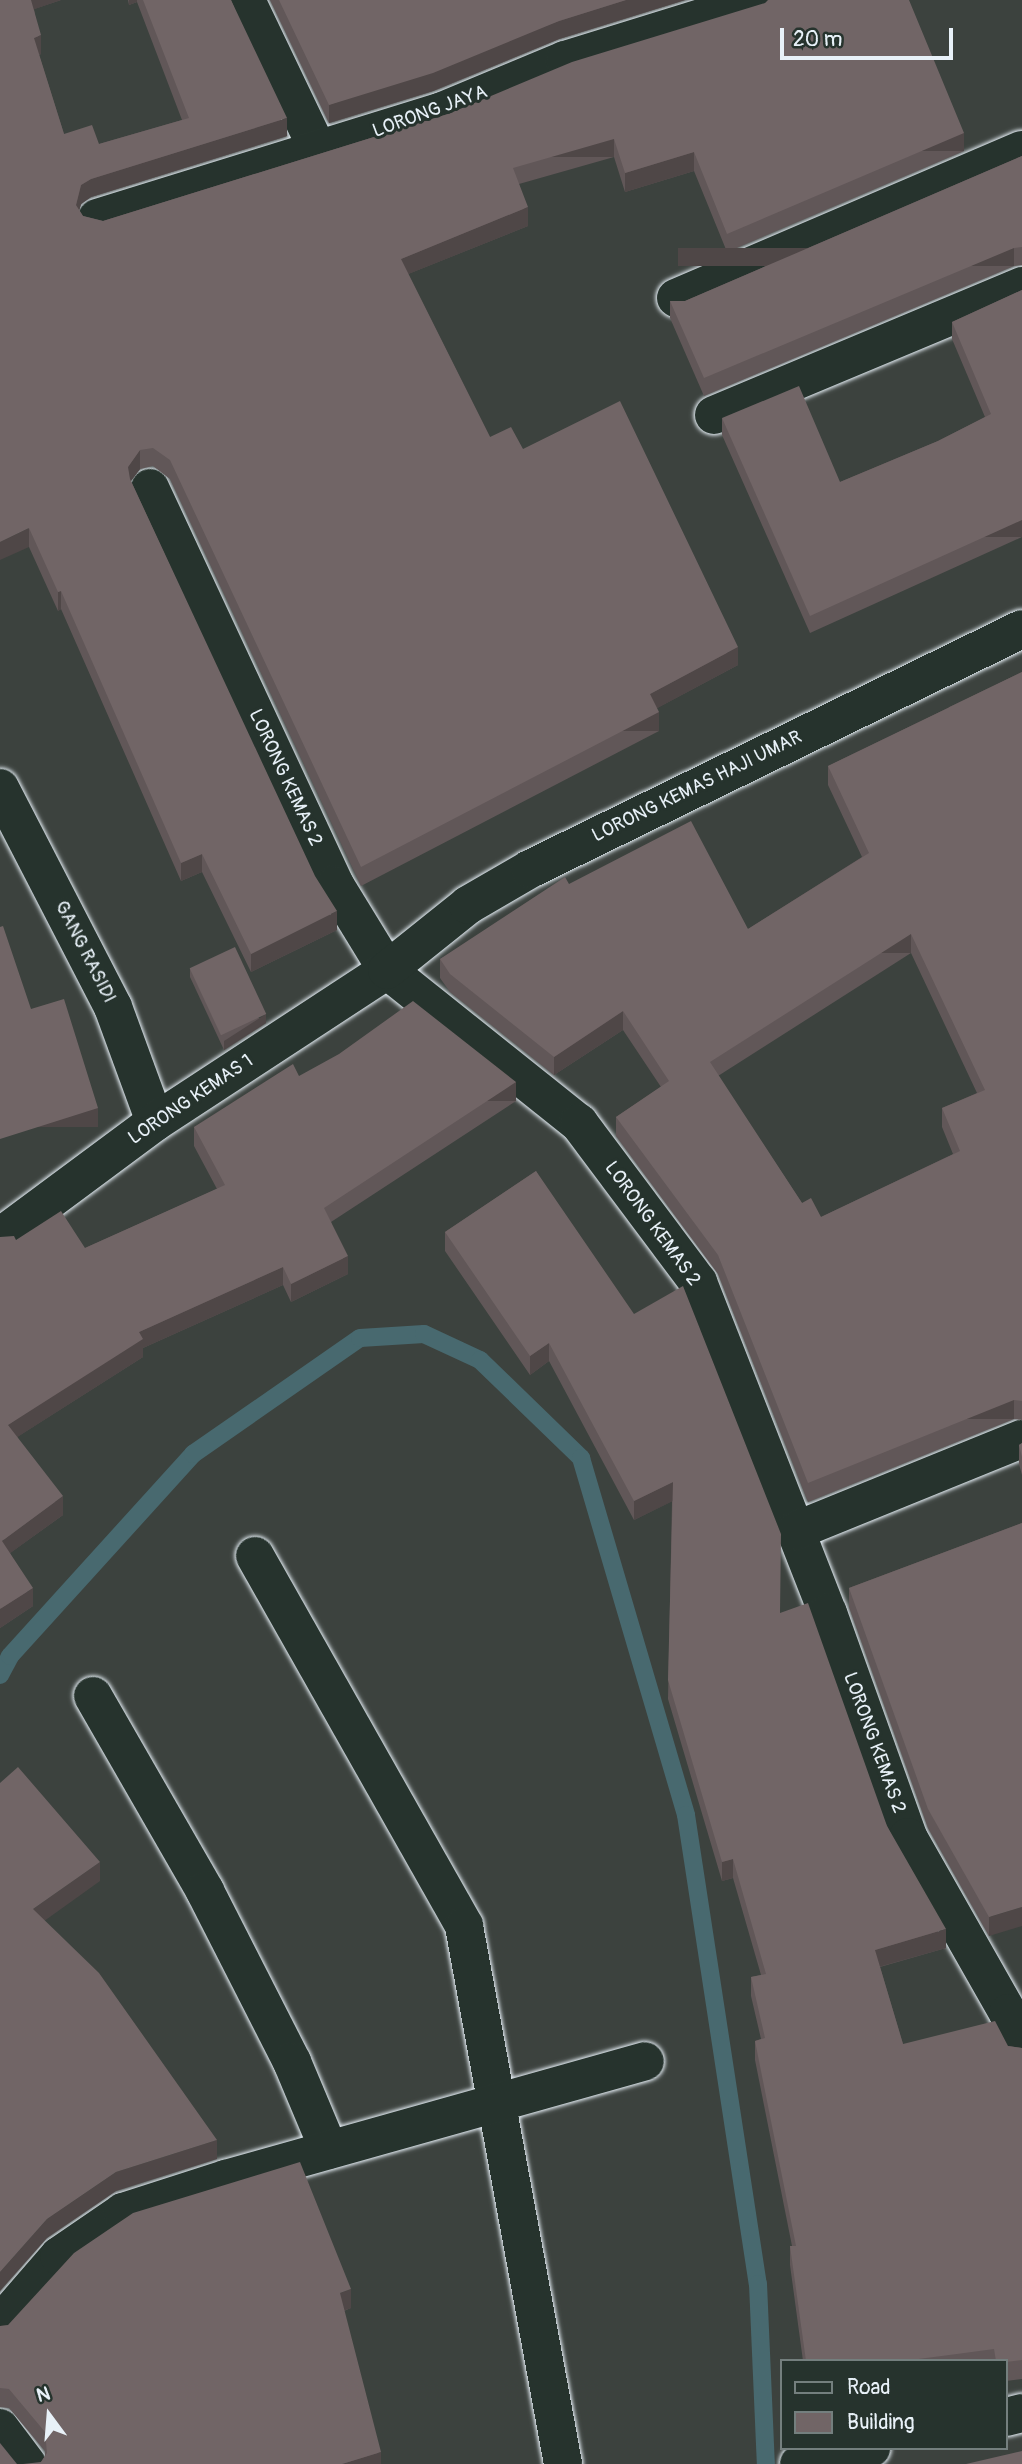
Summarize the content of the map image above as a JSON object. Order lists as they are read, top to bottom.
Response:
{
  "streets": {
    "street": [
      "LORONG JAYA",
      "LORONG KEMAS 2",
      "LORONG KEMAS HAJI UMAR",
      "GANG RASIDI",
      "LORONG KEMAS 1"
    ]
  },
  "crossings": [
    ["LORONG KEMAS 2", "LORONG KEMAS HAJI UMAR"],
    ["LORONG KEMAS 2", "LORONG KEMAS 1"],
    ["LORONG KEMAS HAJI UMAR", "LORONG KEMAS 1"],
    ["GANG RASIDI", "LORONG KEMAS 1"]
  ],
  "legend": ["Road", "Building"],
  "scale_bar": "20 m",
  "north": "top"
}
